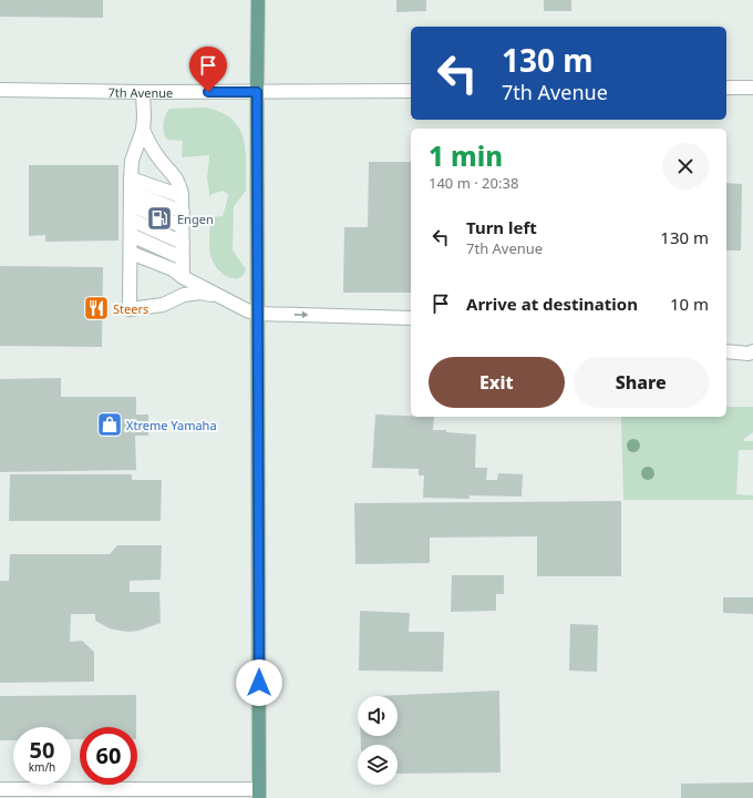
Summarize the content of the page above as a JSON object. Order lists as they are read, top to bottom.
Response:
{
  "streets": {
    "street": ["7th Avenue"]
  },
  "places": {
    "fuel station": ["Engen"],
    "restaurant": ["Steers"],
    "shop": ["Xtreme Yamaha"]
  },
  "page": {
    "turn": ["130 m", "7th Avenue"],
    "heading": ["1 min", "140 m · 20:38"],
    "list": [
      {
        "name": "Turn left",
        "note": "7th Avenue",
        "value": "130 m"
      },
      {
        "name": "Arrive at destination",
        "value": "10 m"
      }
    ],
    "buttons": ["Exit", "Share"],
    "speed": "50 km/h",
    "limit": "60"
  }
}
